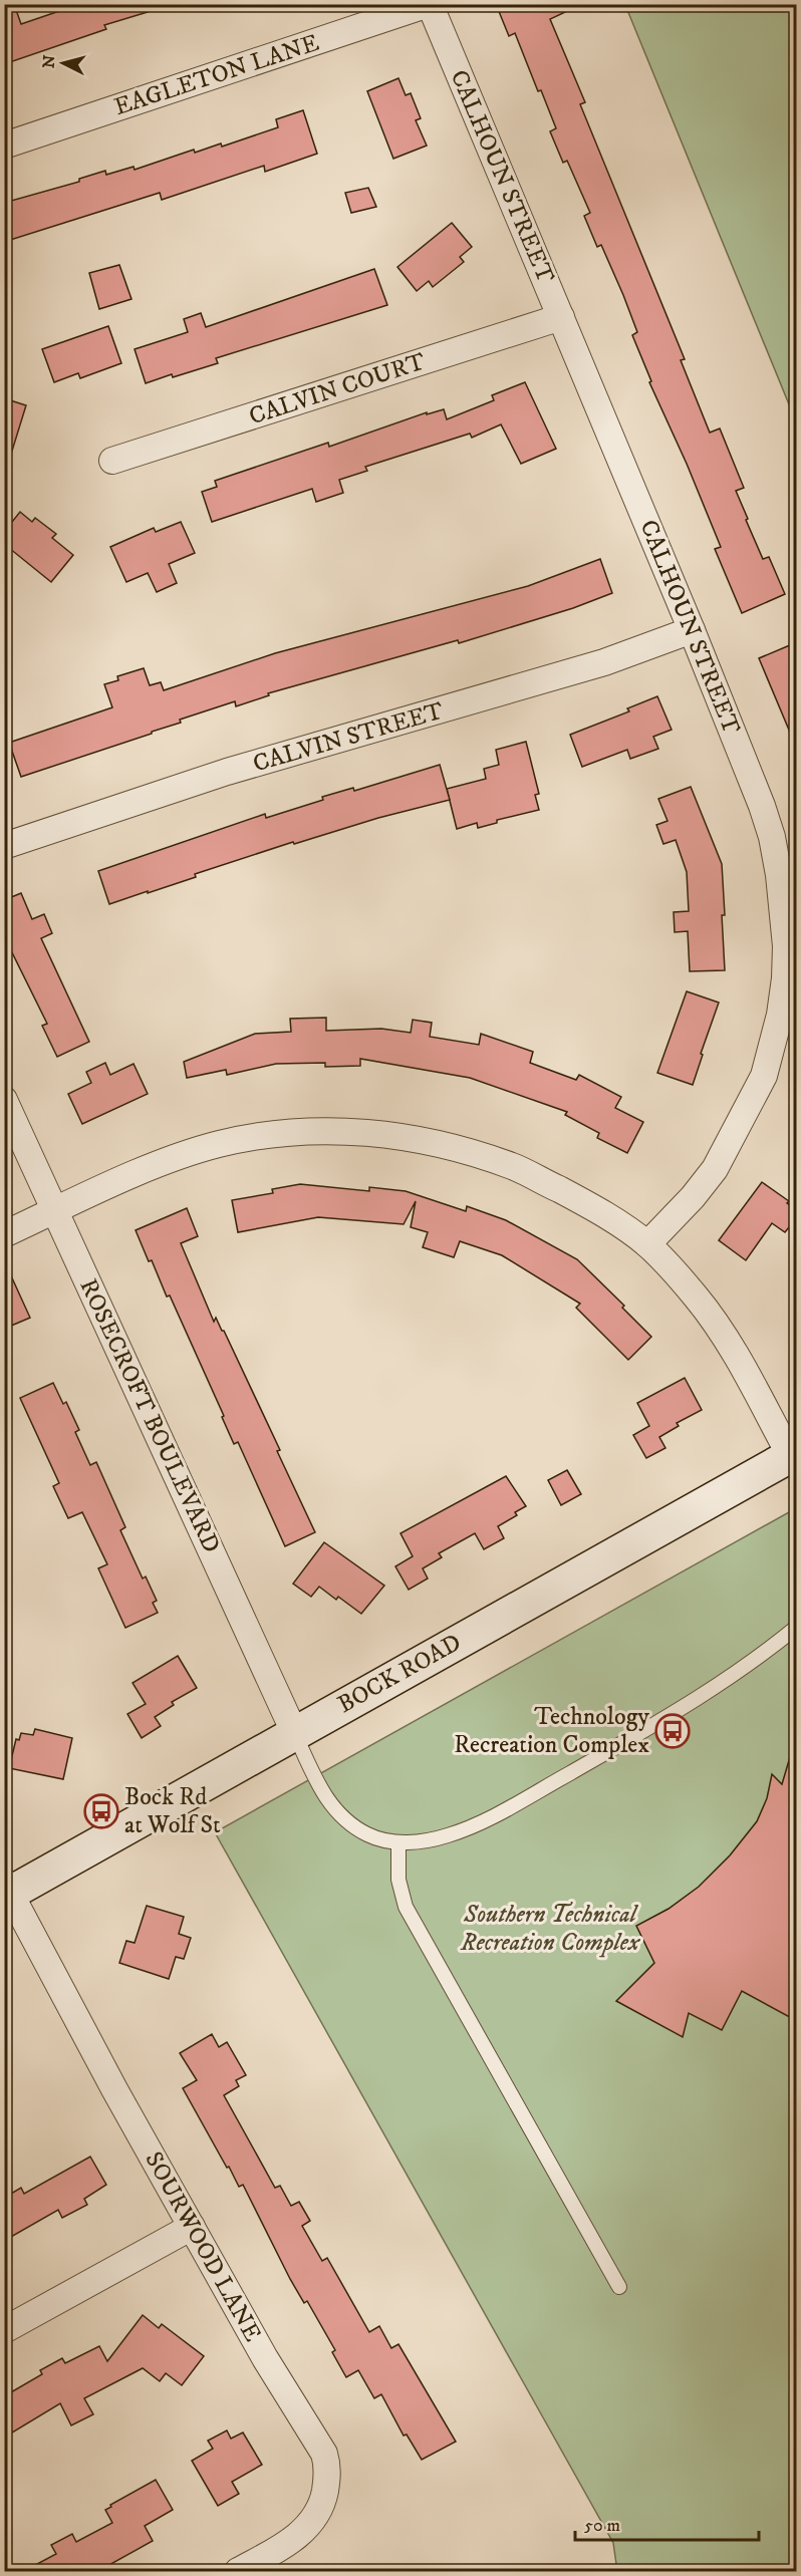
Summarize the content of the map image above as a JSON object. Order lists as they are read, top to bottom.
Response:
{
  "streets": {
    "main road": ["BOCK ROAD"],
    "street": [
      "EAGLETON LANE",
      "CALHOUN STREET",
      "CALVIN COURT",
      "CALVIN STREET",
      "ROSECROFT BOULEVARD",
      "SOURWOOD LANE"
    ]
  },
  "crossings": [
    ["EAGLETON LANE", "CALHOUN STREET"],
    ["CALHOUN STREET", "CALVIN COURT"],
    ["CALHOUN STREET", "CALVIN STREET"],
    ["ROSECROFT BOULEVARD", "BOCK ROAD"],
    ["BOCK ROAD", "SOURWOOD LANE"]
  ],
  "parks": ["Southern Technical Recreation Complex"],
  "places": {
    "bus stop": ["Technology Recreation Complex", "Bock Rd at Wolf St"]
  },
  "scale_bar": "50 m",
  "north": "left"
}
